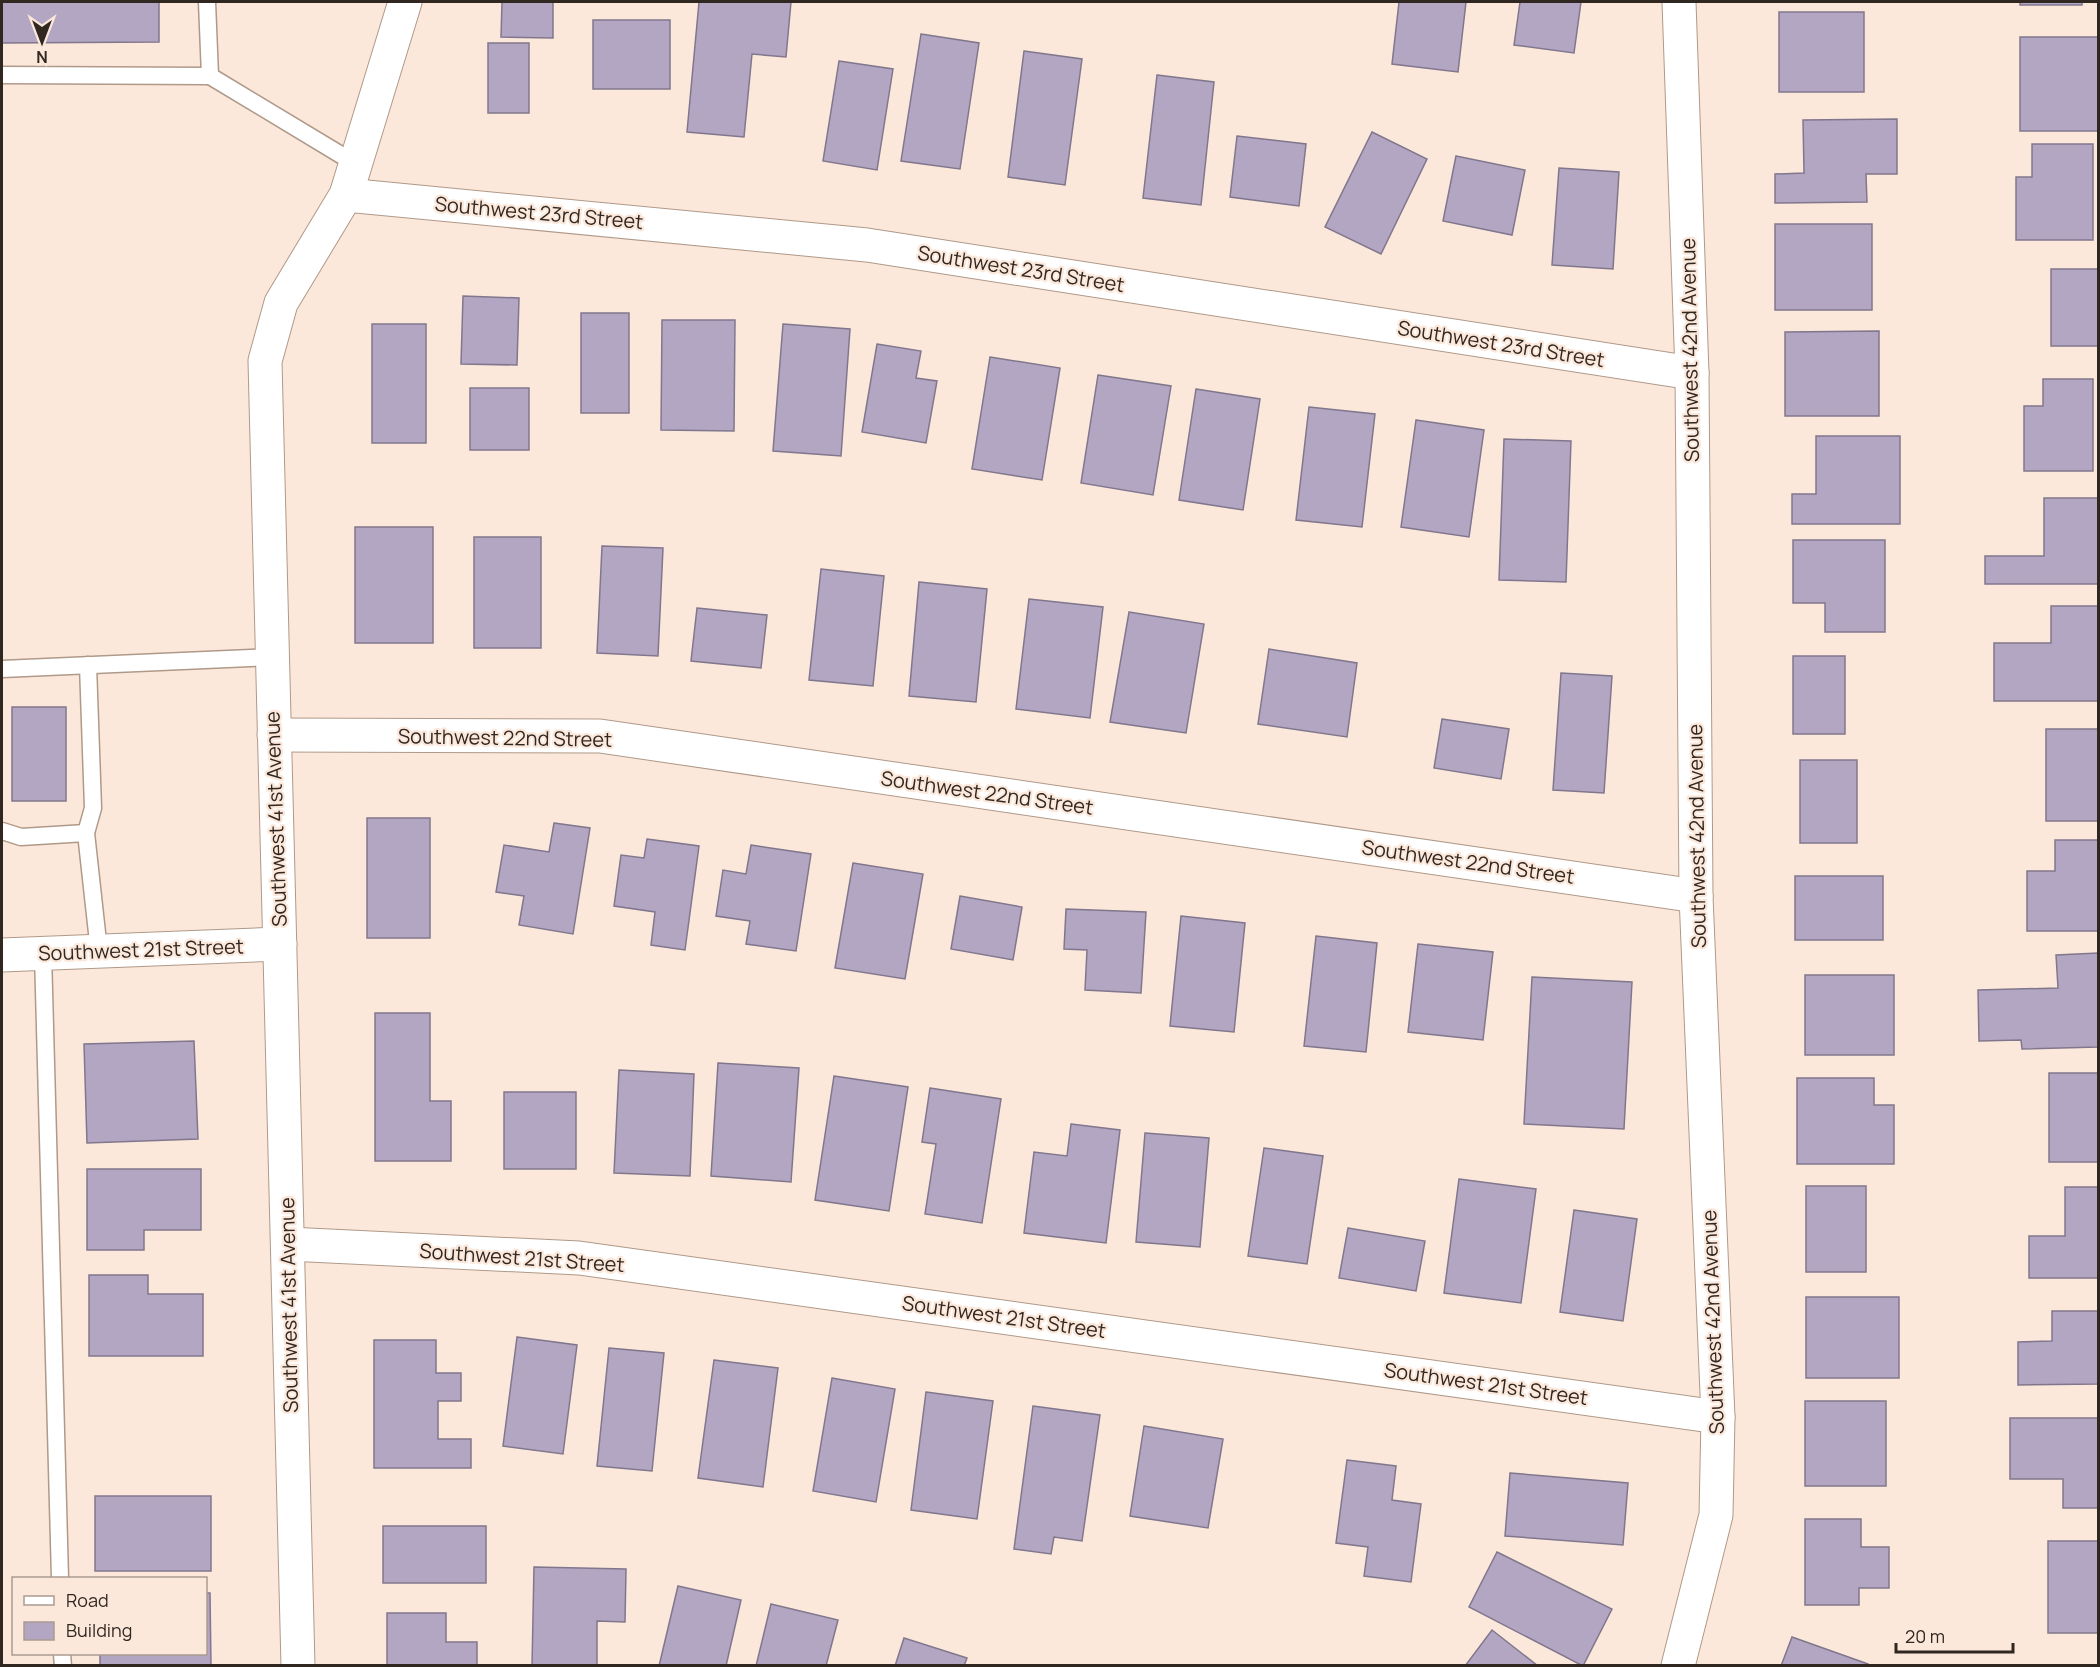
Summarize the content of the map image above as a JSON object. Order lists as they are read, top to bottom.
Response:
{
  "streets": {
    "street": [
      "Southwest 23rd Street",
      "Southwest 42nd Avenue",
      "Southwest 22nd Street",
      "Southwest 41st Avenue",
      "Southwest 21st Street"
    ]
  },
  "crossings": [
    ["Southwest 23rd Street", "Southwest 42nd Avenue"],
    ["Southwest 23rd Street", "Southwest 41st Avenue"],
    ["Southwest 42nd Avenue", "Southwest 22nd Street"],
    ["Southwest 42nd Avenue", "Southwest 21st Street"],
    ["Southwest 22nd Street", "Southwest 41st Avenue"],
    ["Southwest 41st Avenue", "Southwest 21st Street"]
  ],
  "legend": ["Road", "Building"],
  "scale_bar": "20 m",
  "north": "bottom"
}
